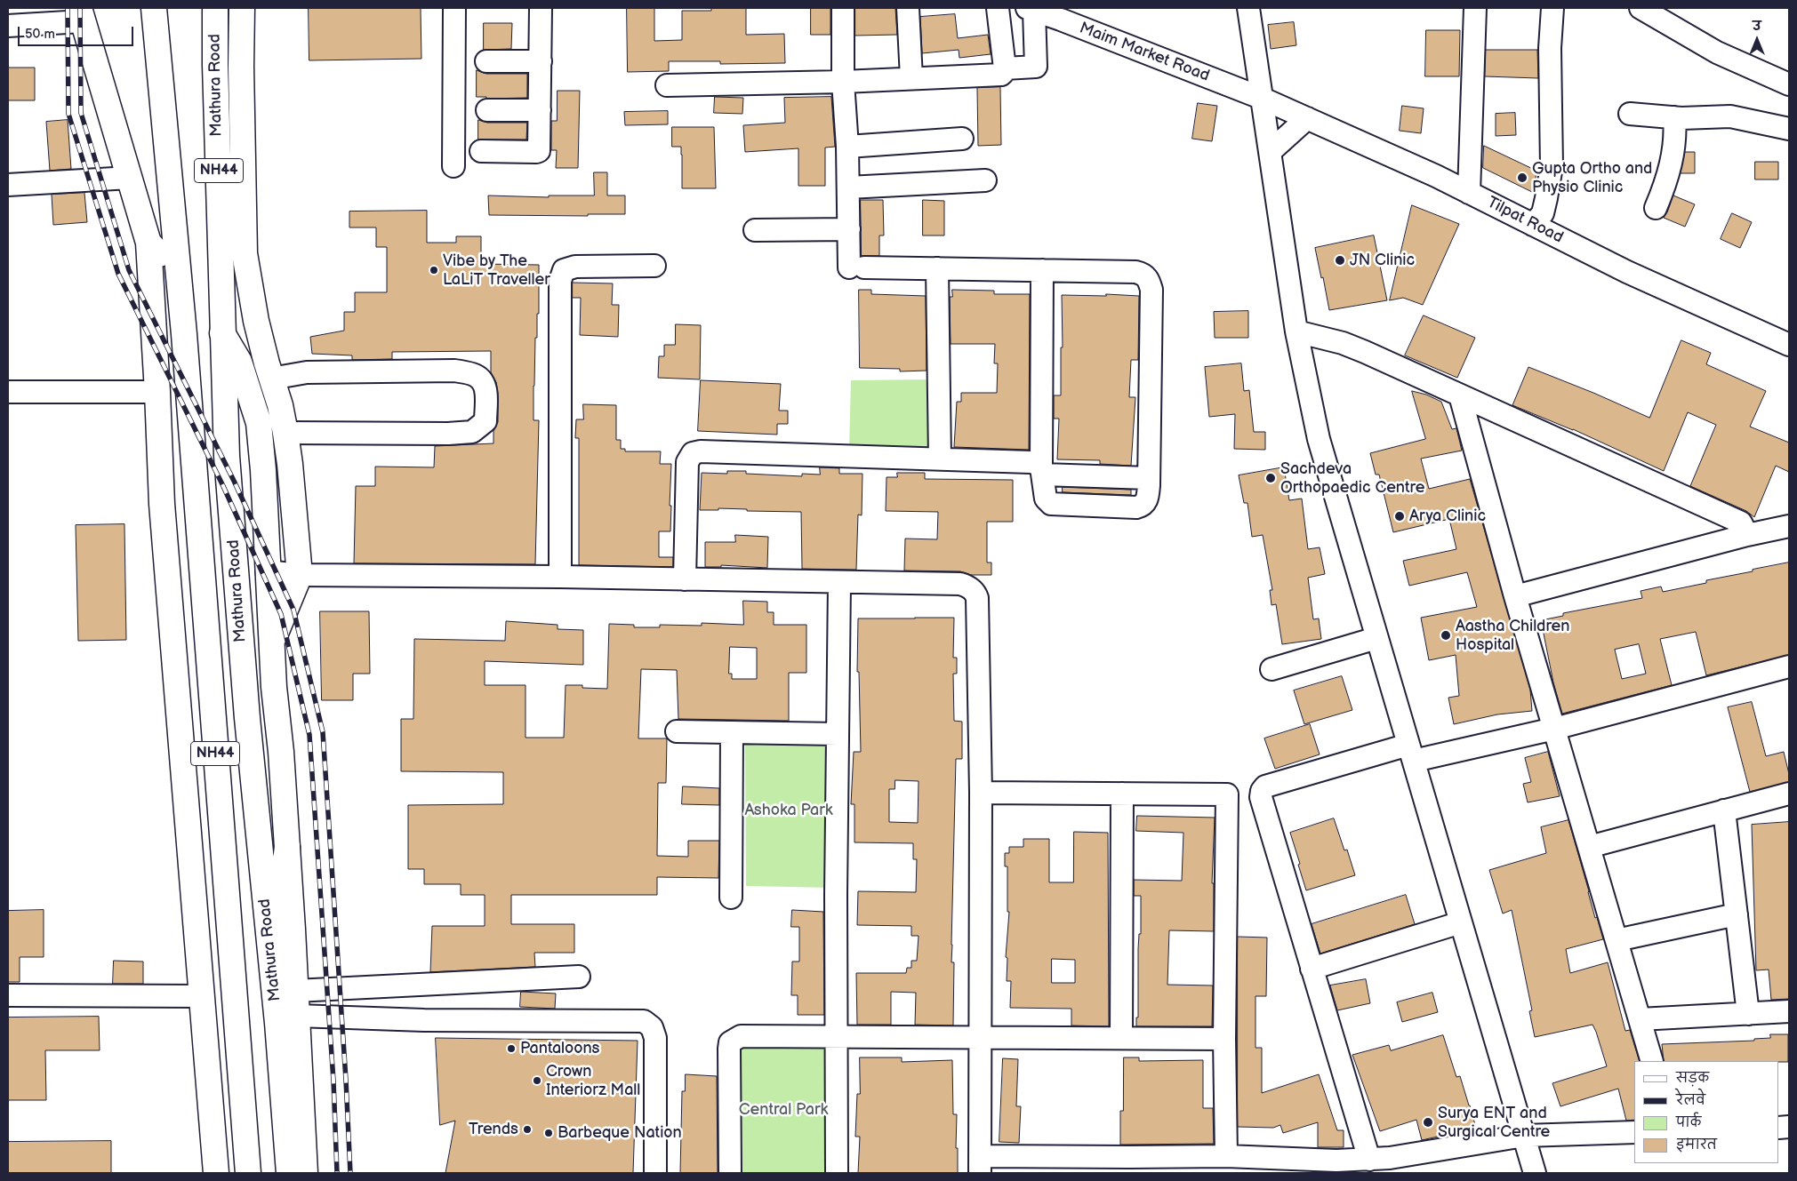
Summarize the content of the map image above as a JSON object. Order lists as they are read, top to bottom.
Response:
{
  "streets": {
    "main road": ["Mathura Road", "NH44"],
    "street": ["Maim Market Road", "Tilpat Road"]
  },
  "crossings": [
    ["Maim Market Road", "Tilpat Road"]
  ],
  "parks": ["Ashoka Park", "Central Park"],
  "places": [
    "Gupta Ortho and Physio Clinic",
    "JN Clinic",
    "Vibe by The LaLiT Traveller",
    "Sachdeva Orthopaedic Centre",
    "Arya Clinic",
    "Aastha Children Hospital",
    "Pantaloons",
    "Crown Interiorz Mall",
    "Surya ENT and Surgical Centre",
    "Trends",
    "Barbeque Nation"
  ],
  "legend": [
    "सड़क",
    "रेलवे",
    "पार्क",
    "इमारत"
  ],
  "scale_bar": "50 m",
  "north": "top"
}
